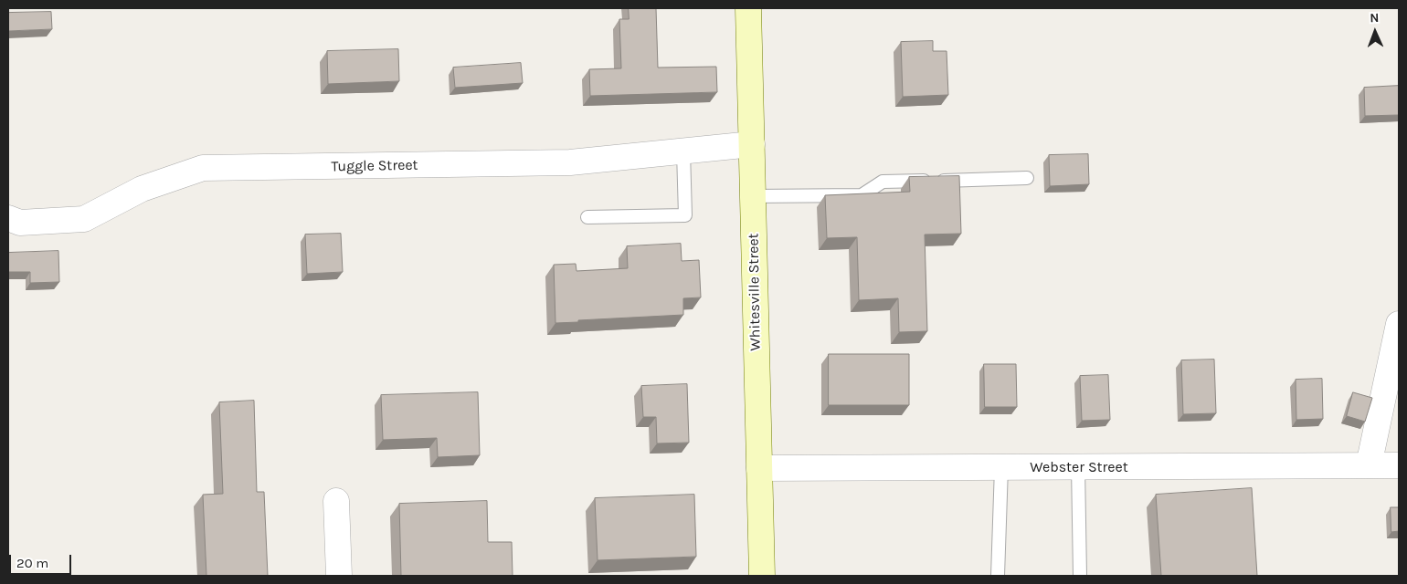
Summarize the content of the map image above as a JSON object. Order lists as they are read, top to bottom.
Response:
{
  "streets": {
    "main road": ["Whitesville Street"],
    "street": ["Tuggle Street", "Webster Street"]
  },
  "crossings": [
    ["Tuggle Street", "Whitesville Street"],
    ["Whitesville Street", "Webster Street"]
  ],
  "scale_bar": "20 m",
  "north": "top"
}
